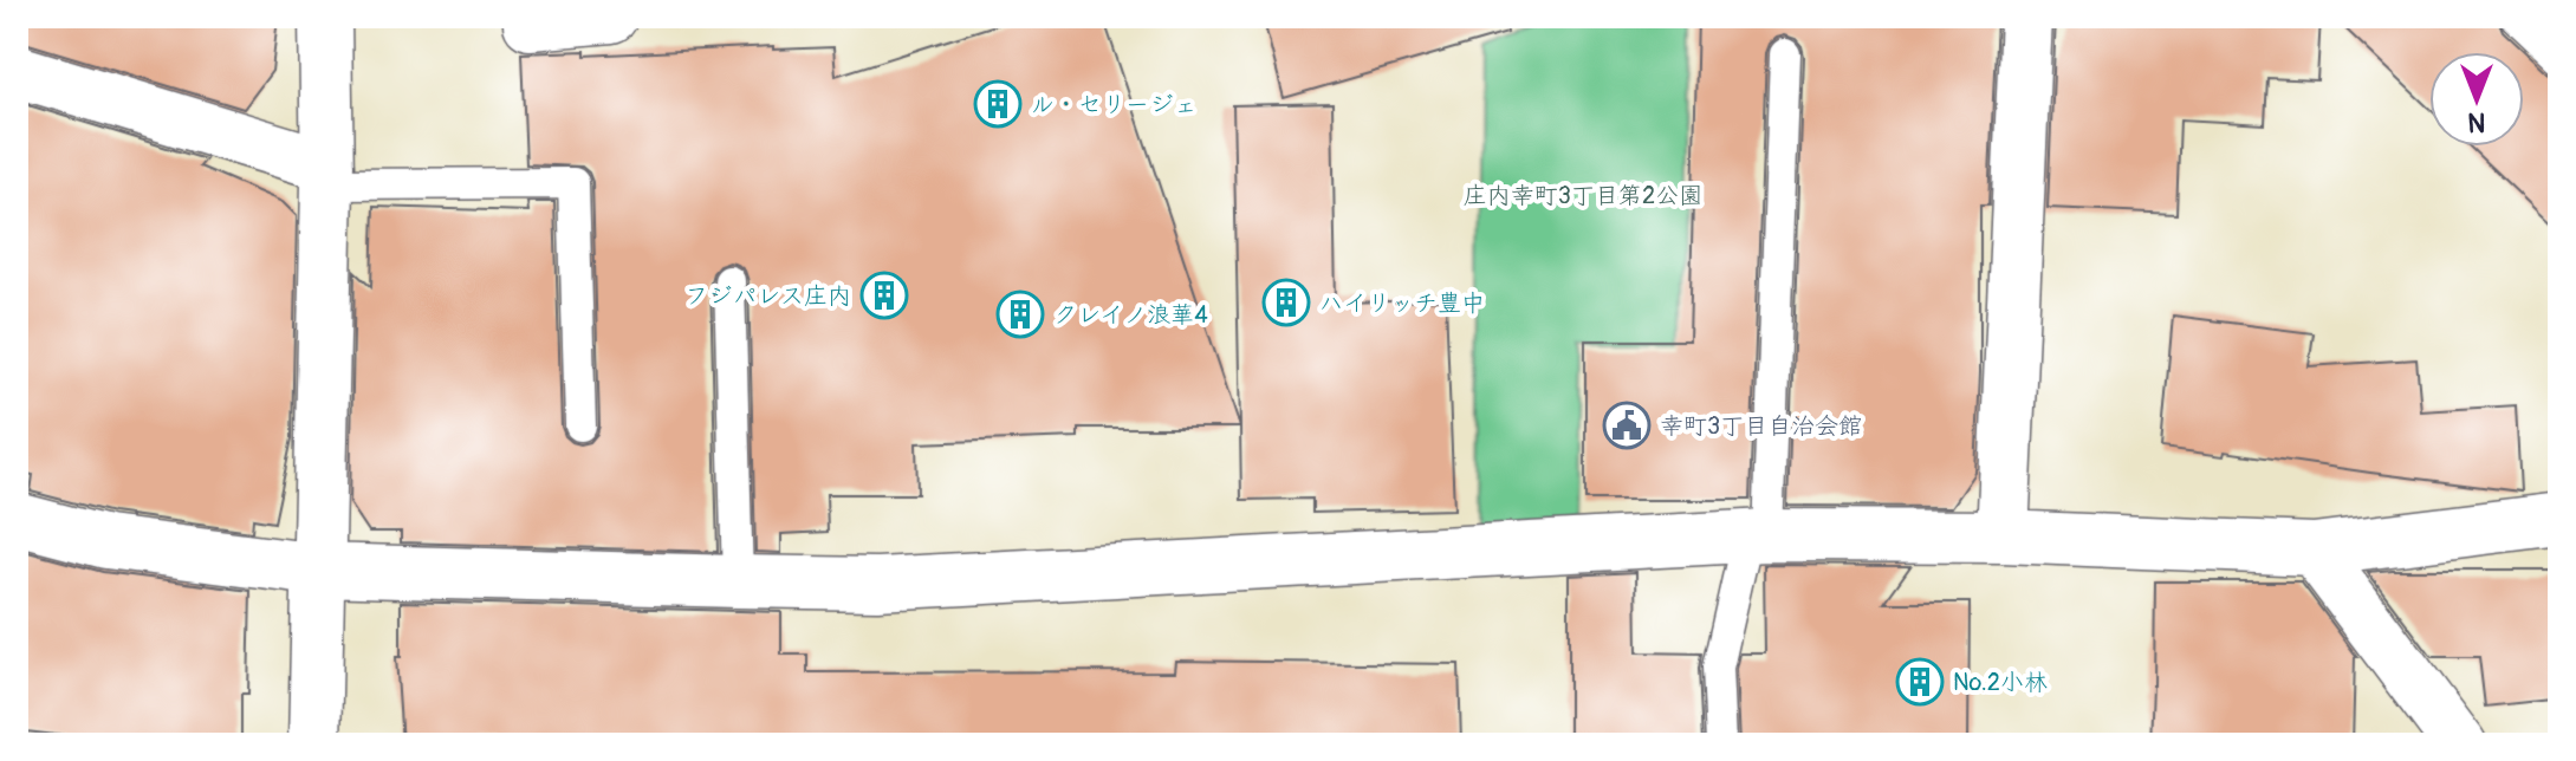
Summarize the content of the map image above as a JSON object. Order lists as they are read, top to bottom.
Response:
{
  "parks": ["庄内幸町3丁目第2公園"],
  "places": {
    "building": [
      "ル・セリージェ",
      "フジパレス庄内",
      "ハイリッチ豊中",
      "クレイノ浪華4",
      "No.2小林"
    ],
    "public building": ["幸町3丁目自治会館"]
  },
  "north": "bottom"
}
